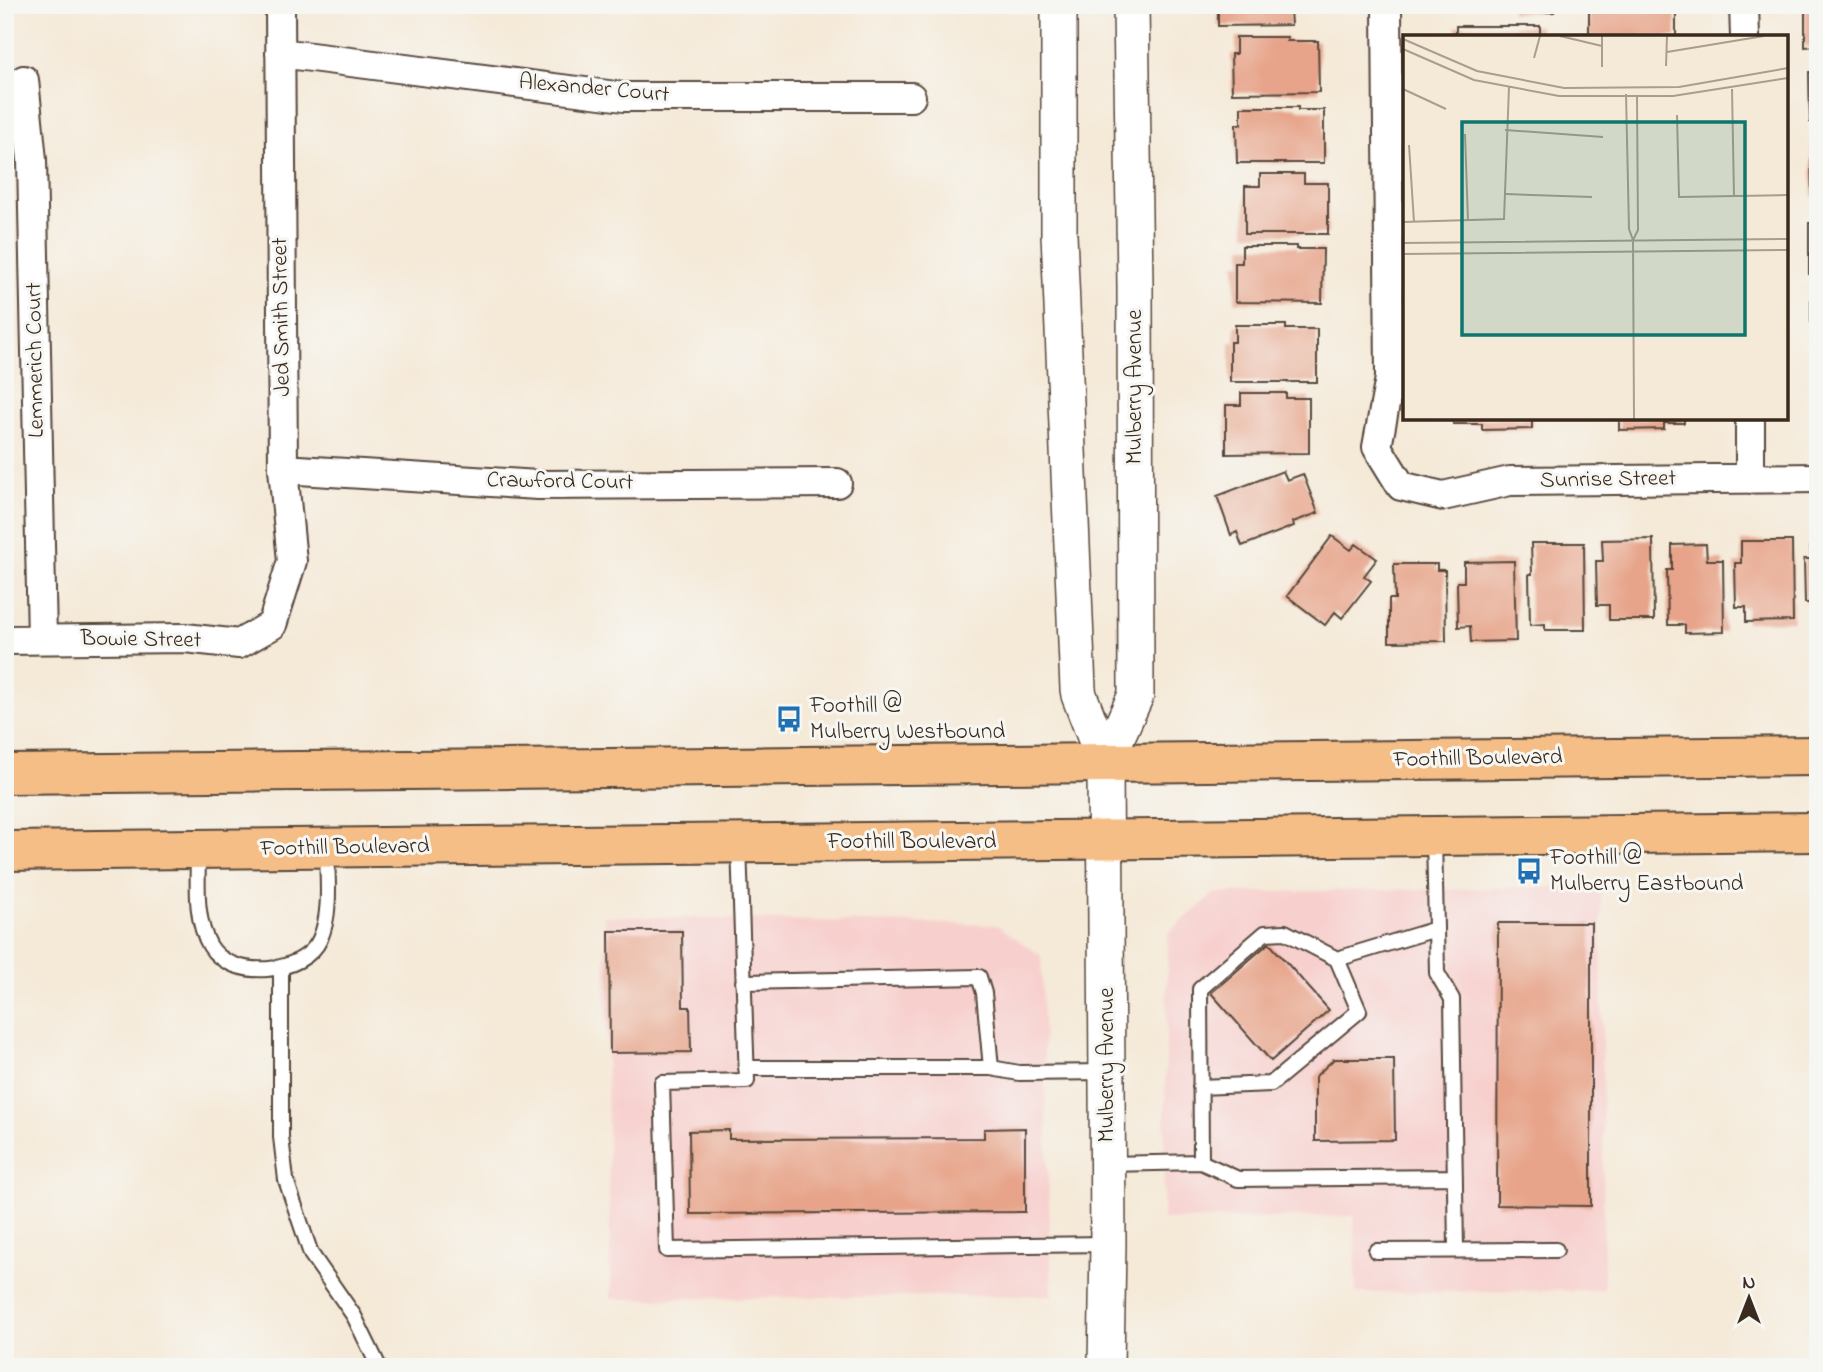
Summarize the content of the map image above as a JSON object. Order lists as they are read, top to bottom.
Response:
{
  "streets": {
    "main road": ["Foothill Boulevard"],
    "street": [
      "Alexander Court",
      "Jed Smith Street",
      "Lemmerich Court",
      "Mulberry Avenue",
      "Sunrise Street",
      "Crawford Court",
      "Bowie Street"
    ]
  },
  "crossings": [
    ["Alexander Court", "Jed Smith Street"],
    ["Jed Smith Street", "Crawford Court"],
    ["Jed Smith Street", "Bowie Street"],
    ["Lemmerich Court", "Bowie Street"],
    ["Mulberry Avenue", "Foothill Boulevard"]
  ],
  "places": {
    "bus stop": ["Foothill @ Mulberry Westbound", "Foothill @ Mulberry Eastbound"]
  },
  "north": "top"
}
